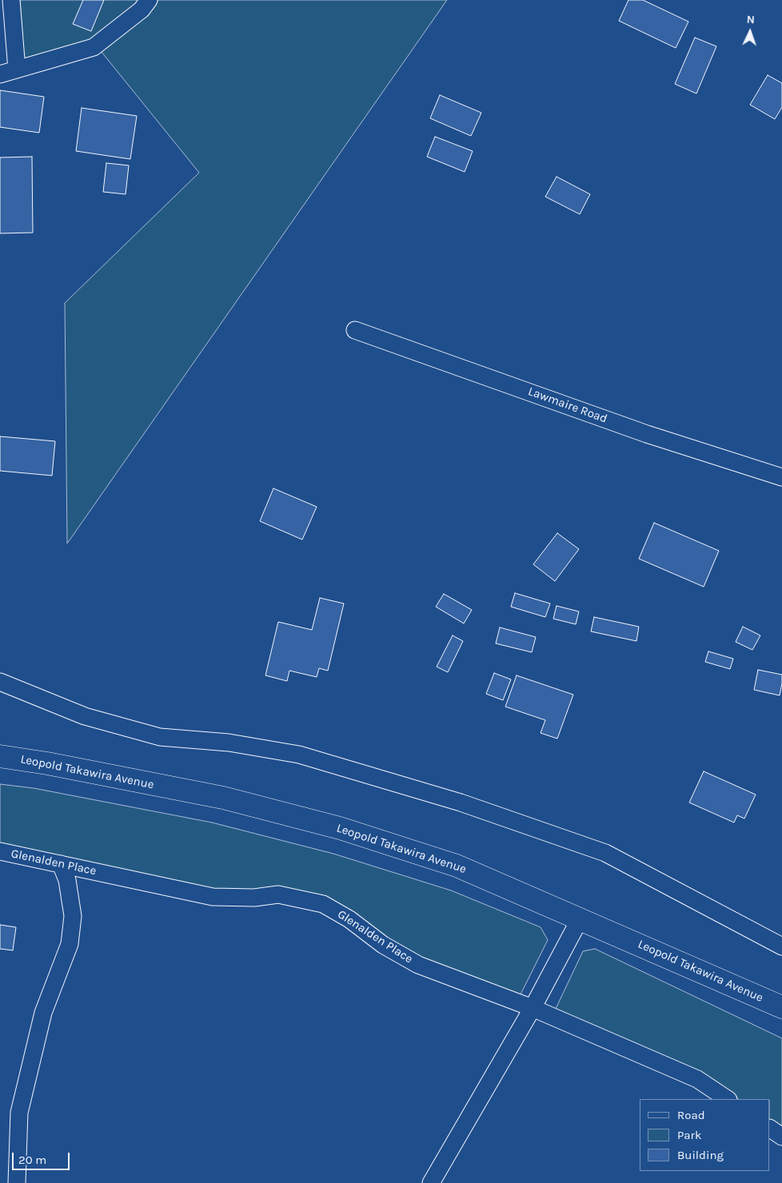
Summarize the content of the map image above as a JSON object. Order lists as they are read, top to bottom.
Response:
{
  "streets": {
    "highway": ["Leopold Takawira Avenue"],
    "street": ["Lawmaire Road", "Glenalden Place"]
  },
  "legend": ["Road", "Park", "Building"],
  "scale_bar": "20 m",
  "north": "top"
}
